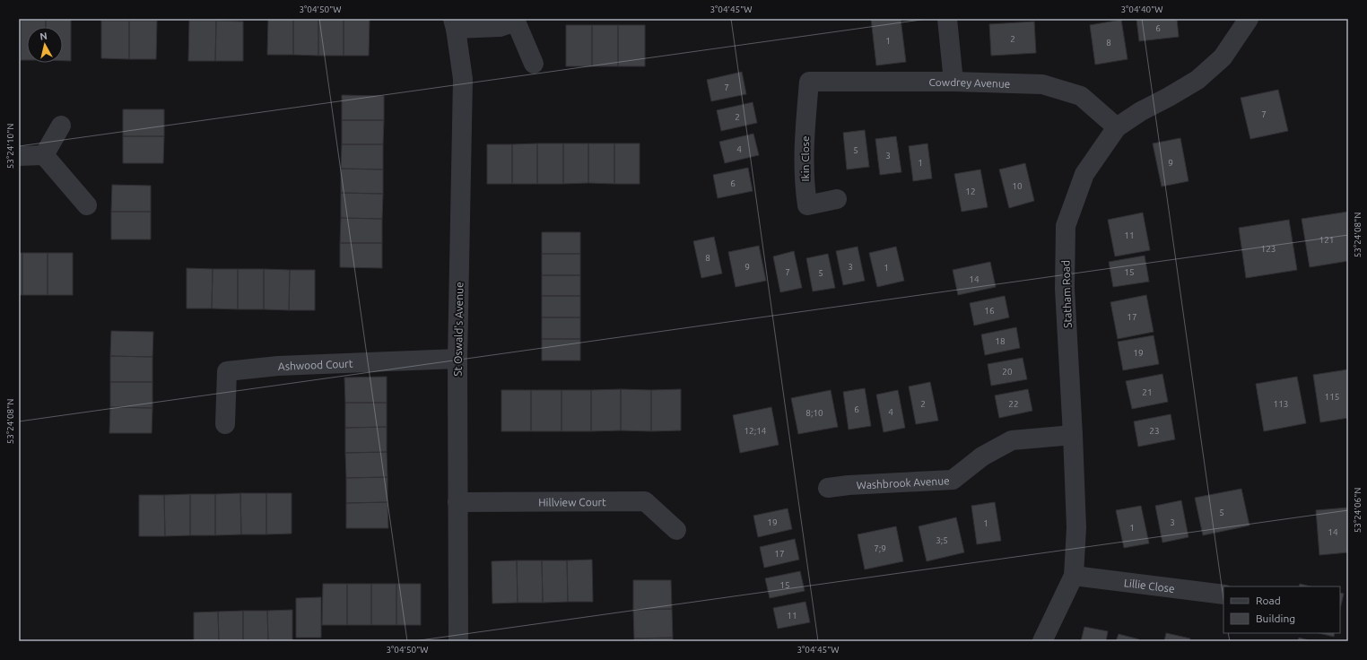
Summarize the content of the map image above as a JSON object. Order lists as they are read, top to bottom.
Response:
{
  "streets": {
    "street": [
      "Cowdrey Avenue",
      "Ikin Close",
      "Statham Road",
      "St Oswald's Avenue",
      "Ashwood Court",
      "Washbrook Avenue",
      "Hillview Court",
      "Lillie Close"
    ]
  },
  "crossings": [
    ["Cowdrey Avenue", "Ikin Close"],
    ["Cowdrey Avenue", "Statham Road"],
    ["Statham Road", "Washbrook Avenue"],
    ["Statham Road", "Lillie Close"],
    ["St Oswald's Avenue", "Ashwood Court"],
    ["St Oswald's Avenue", "Hillview Court"]
  ],
  "house_numbers": [
    "6",
    "2",
    "1",
    "8",
    "7",
    "7",
    "2",
    "4",
    "5",
    "3",
    "1",
    "9",
    "6",
    "10",
    "12",
    "11",
    "121",
    "123",
    "8",
    "9",
    "3",
    "1",
    "7",
    "15",
    "5",
    "14",
    "16",
    "17",
    "18",
    "19",
    "20",
    "21",
    "115",
    "2",
    "22",
    "113",
    "6",
    "4",
    "8;10",
    "12;14",
    "23",
    "5",
    "19",
    "3",
    "1",
    "1",
    "14",
    "3;5",
    "7;9",
    "17",
    "15",
    "11"
  ],
  "legend": ["Road", "Building"],
  "north": "top",
  "coordinates": [
    "3°04'50\"W",
    "3°04'45\"W",
    "3°04'40\"W",
    "53°24'10\"N",
    "53°24'08\"N",
    "53°24'06\"N"
  ]
}
